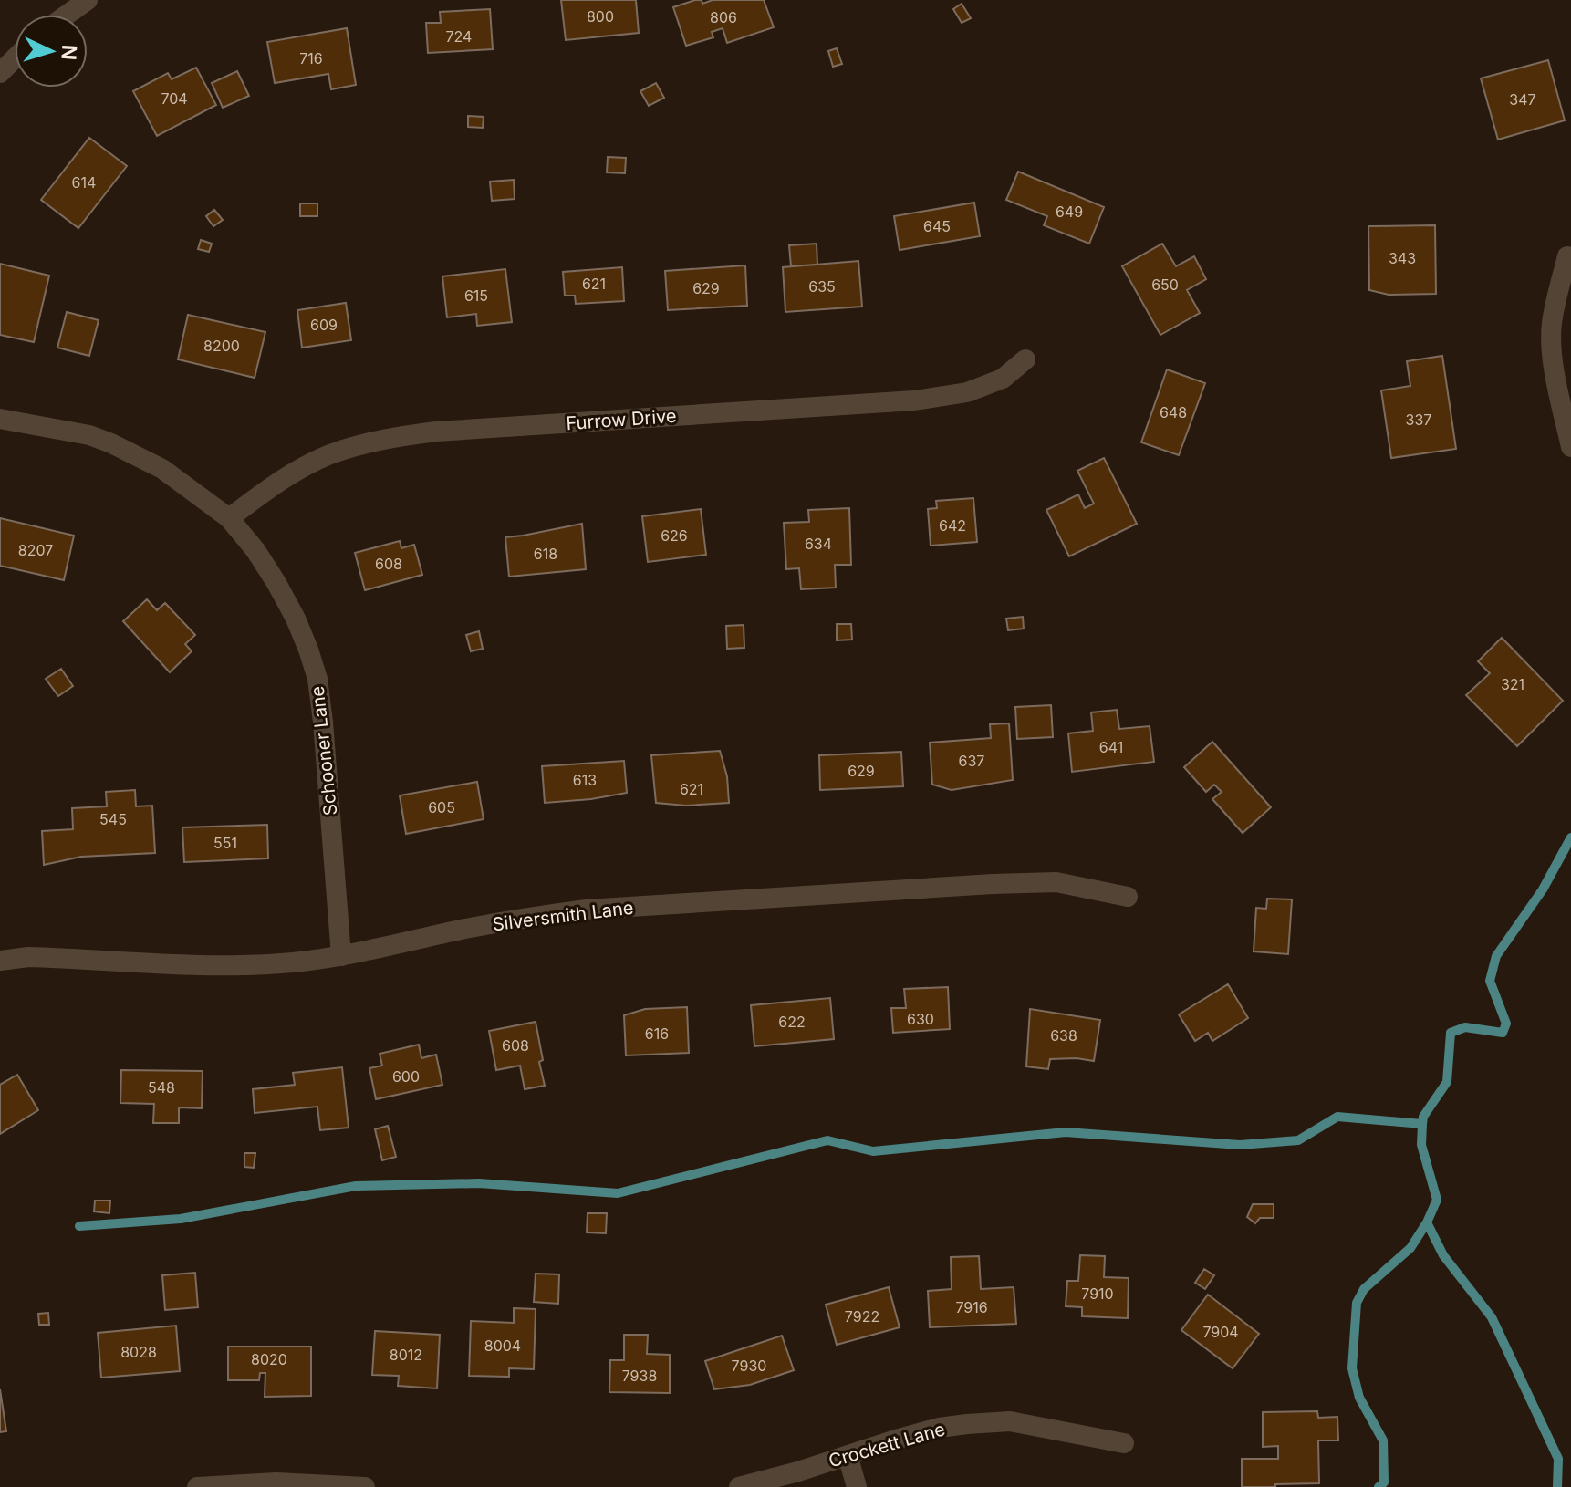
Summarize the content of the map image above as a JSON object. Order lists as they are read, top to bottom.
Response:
{
  "streets": {
    "street": [
      "Furrow Drive",
      "Schooner Lane",
      "Silversmith Lane",
      "Crockett Lane"
    ]
  },
  "crossings": [
    ["Furrow Drive", "Schooner Lane"],
    ["Schooner Lane", "Silversmith Lane"]
  ],
  "house_numbers": [
    "800",
    "806",
    "724",
    "716",
    "704",
    "347",
    "614",
    "649",
    "645",
    "343",
    "621",
    "650",
    "635",
    "629",
    "615",
    "609",
    "8200",
    "648",
    "337",
    "642",
    "626",
    "634",
    "8207",
    "618",
    "608",
    "321",
    "641",
    "637",
    "629",
    "613",
    "621",
    "605",
    "545",
    "551",
    "630",
    "622",
    "616",
    "638",
    "608",
    "600",
    "548",
    "7910",
    "7916",
    "7922",
    "7904",
    "8004",
    "8028",
    "8012",
    "8020",
    "7930",
    "7938"
  ],
  "north": "right"
}
